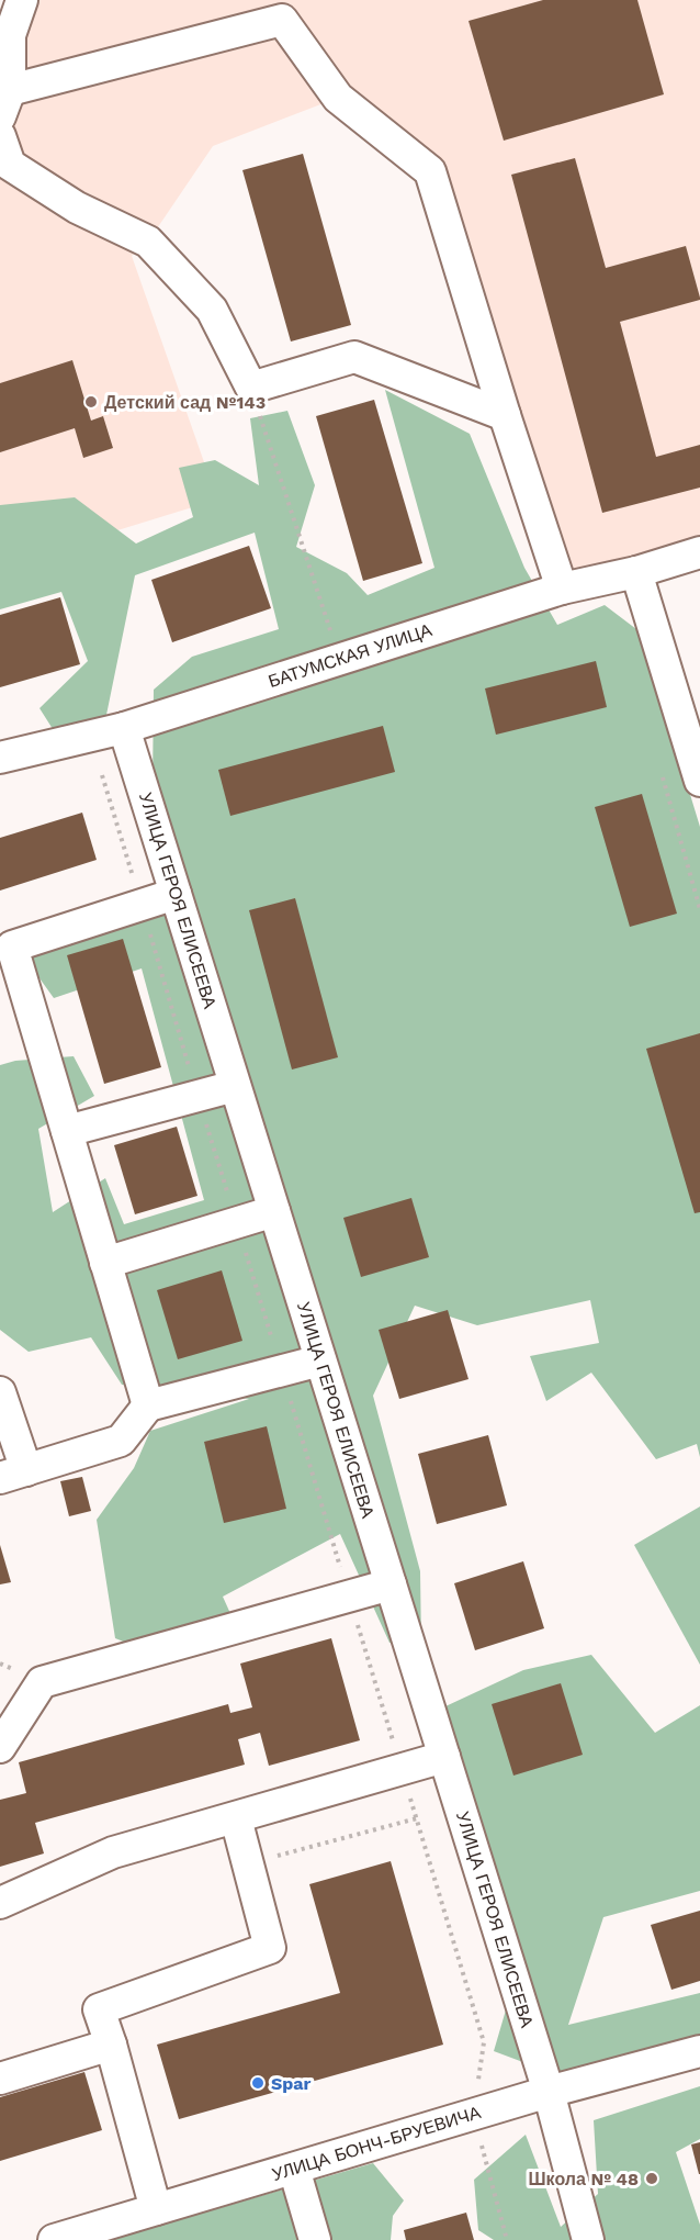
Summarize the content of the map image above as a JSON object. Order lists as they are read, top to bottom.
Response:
{
  "streets": {
    "street": ["БАТУМСКАЯ УЛИЦА", "УЛИЦА ГЕРОЯ ЕЛИСЕЕВА", "УЛИЦА БОНЧ-БРУЕВИЧА"]
  },
  "crossings": [
    ["БАТУМСКАЯ УЛИЦА", "УЛИЦА ГЕРОЯ ЕЛИСЕЕВА"],
    ["УЛИЦА ГЕРОЯ ЕЛИСЕЕВА", "УЛИЦА БОНЧ-БРУЕВИЧА"]
  ],
  "places": ["Детский сад №143", "Spar", "Школа № 48"]
}
